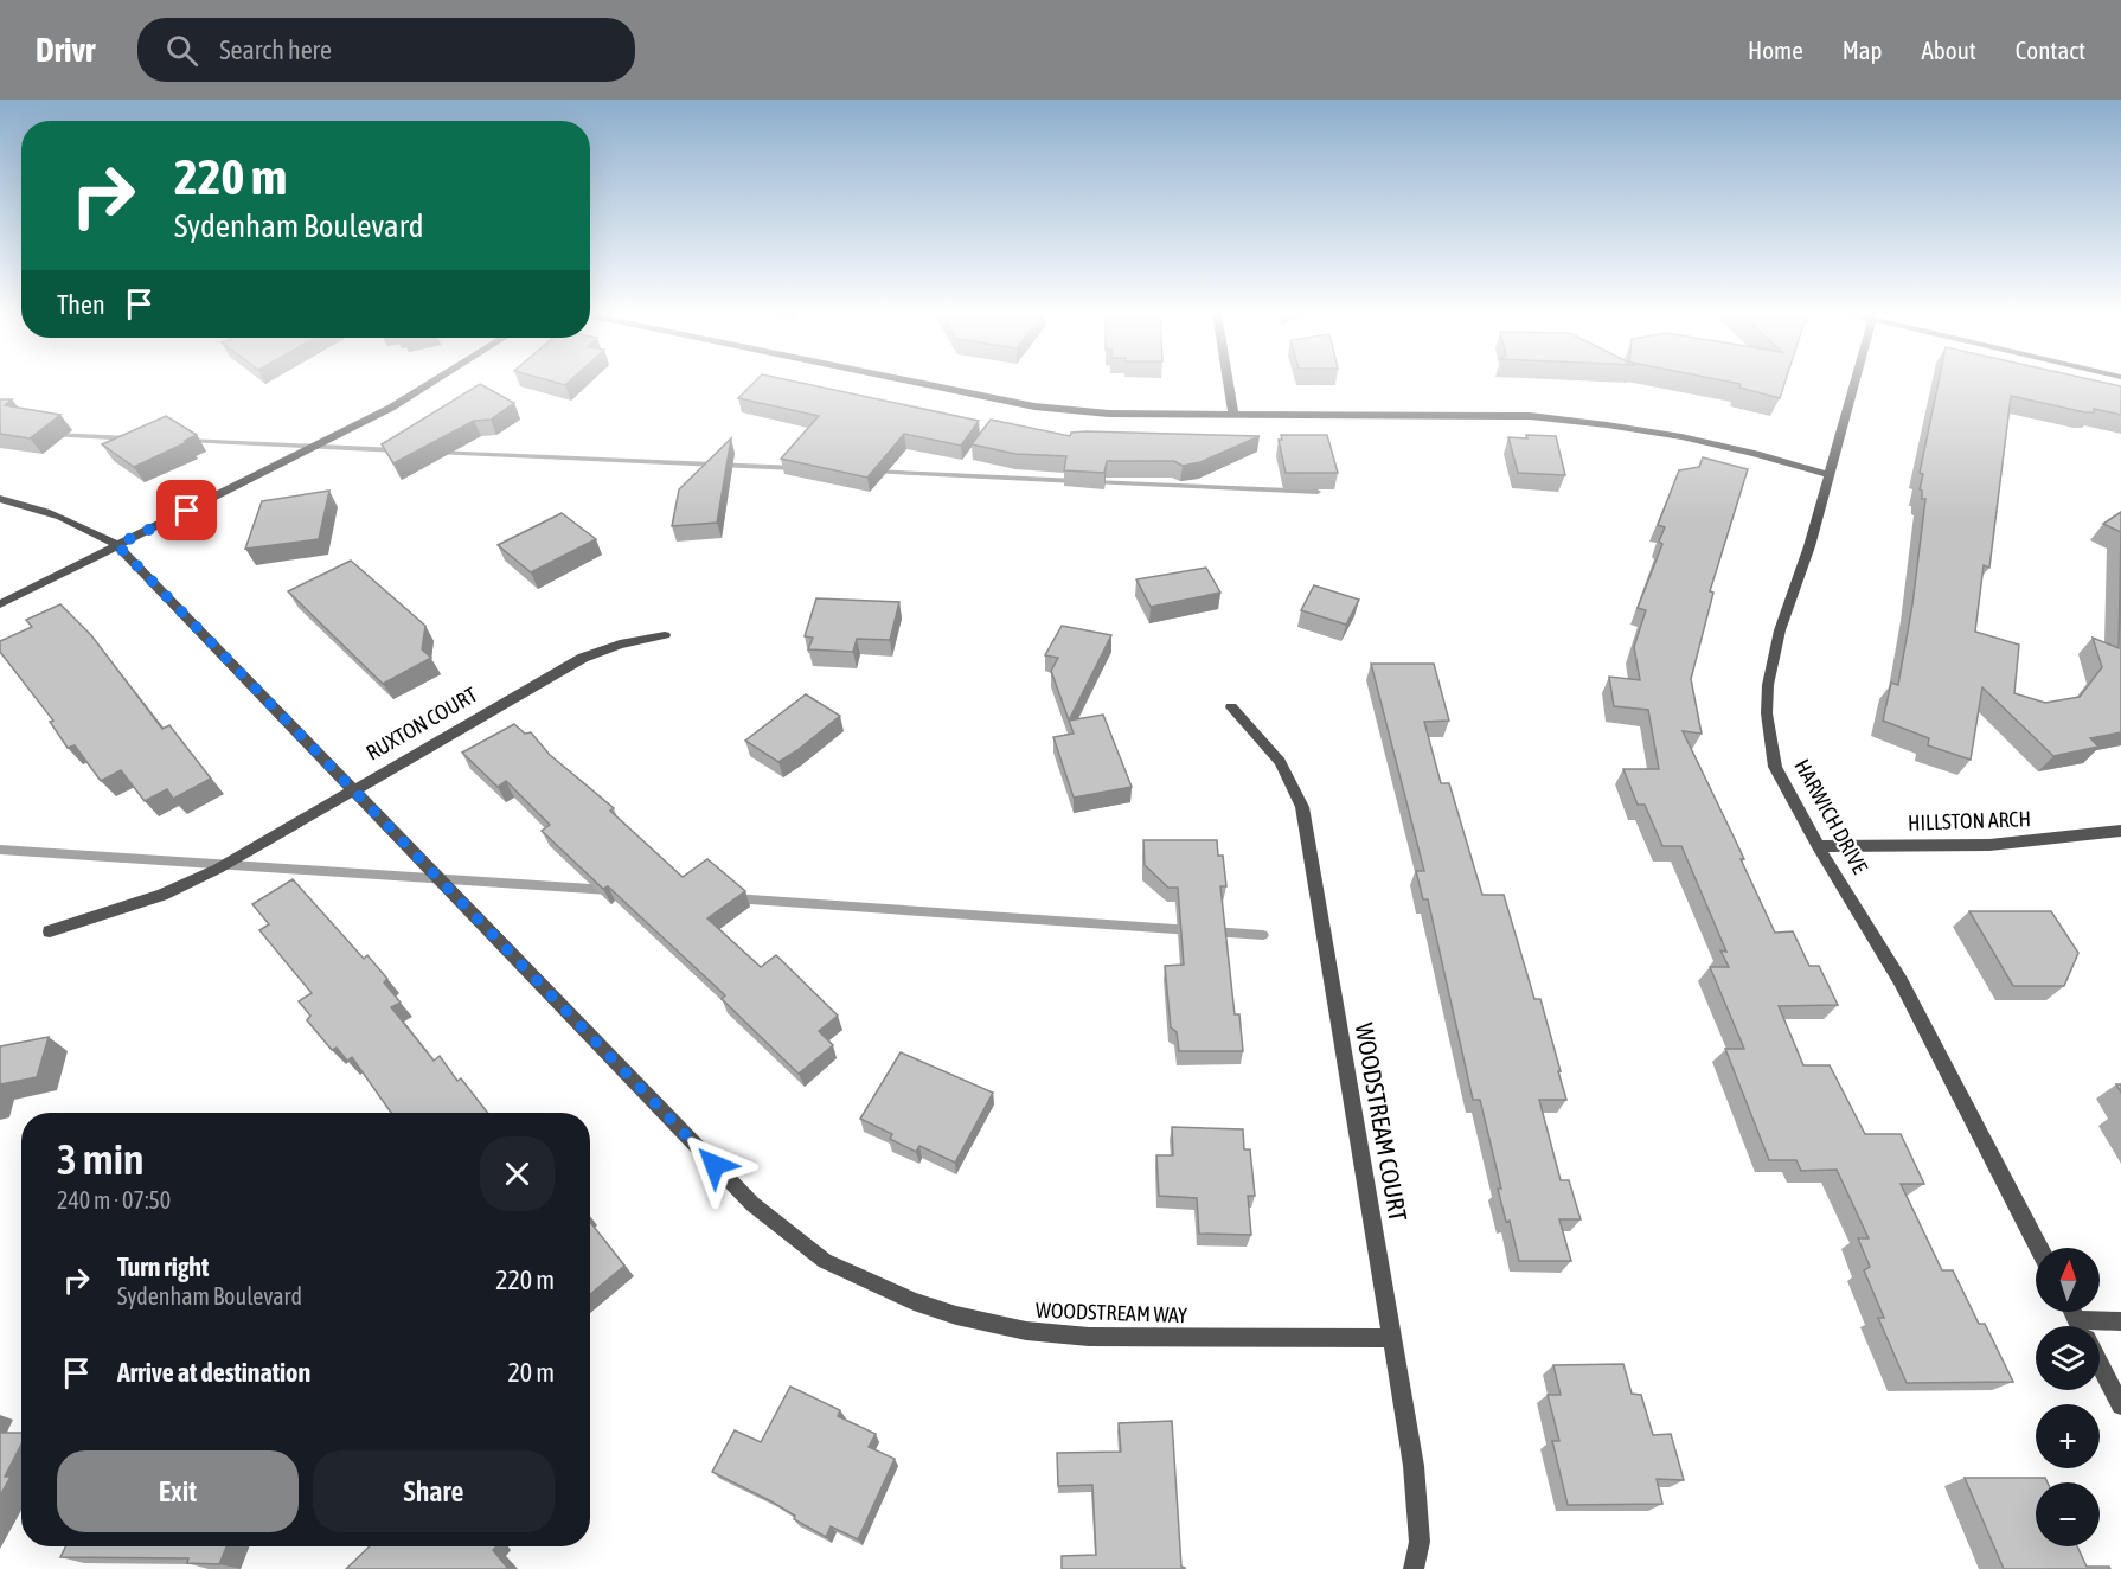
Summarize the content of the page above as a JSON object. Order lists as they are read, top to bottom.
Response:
{
  "streets": {
    "street": [
      "RUXTON COURT",
      "HARWICH DRIVE",
      "HILLSTON ARCH",
      "WOODSTREAM COURT",
      "WOODSTREAM WAY"
    ]
  },
  "crossings": [
    ["RUXTON COURT", "WOODSTREAM WAY"],
    ["HARWICH DRIVE", "HILLSTON ARCH"],
    ["WOODSTREAM COURT", "WOODSTREAM WAY"]
  ],
  "north": "top",
  "page": {
    "header": "Drivr",
    "search": "Search here",
    "nav": [
      "Home",
      "Map",
      "About",
      "Contact"
    ],
    "turn": ["220 m", "Sydenham Boulevard"],
    "then": "Then",
    "heading": ["3 min", "240 m · 07:50"],
    "list": [
      {
        "name": "Turn right",
        "note": "Sydenham Boulevard",
        "value": "220 m"
      },
      {
        "name": "Arrive at destination",
        "value": "20 m"
      }
    ],
    "map_buttons": ["+", "−"],
    "buttons": ["Exit", "Share"]
  }
}
